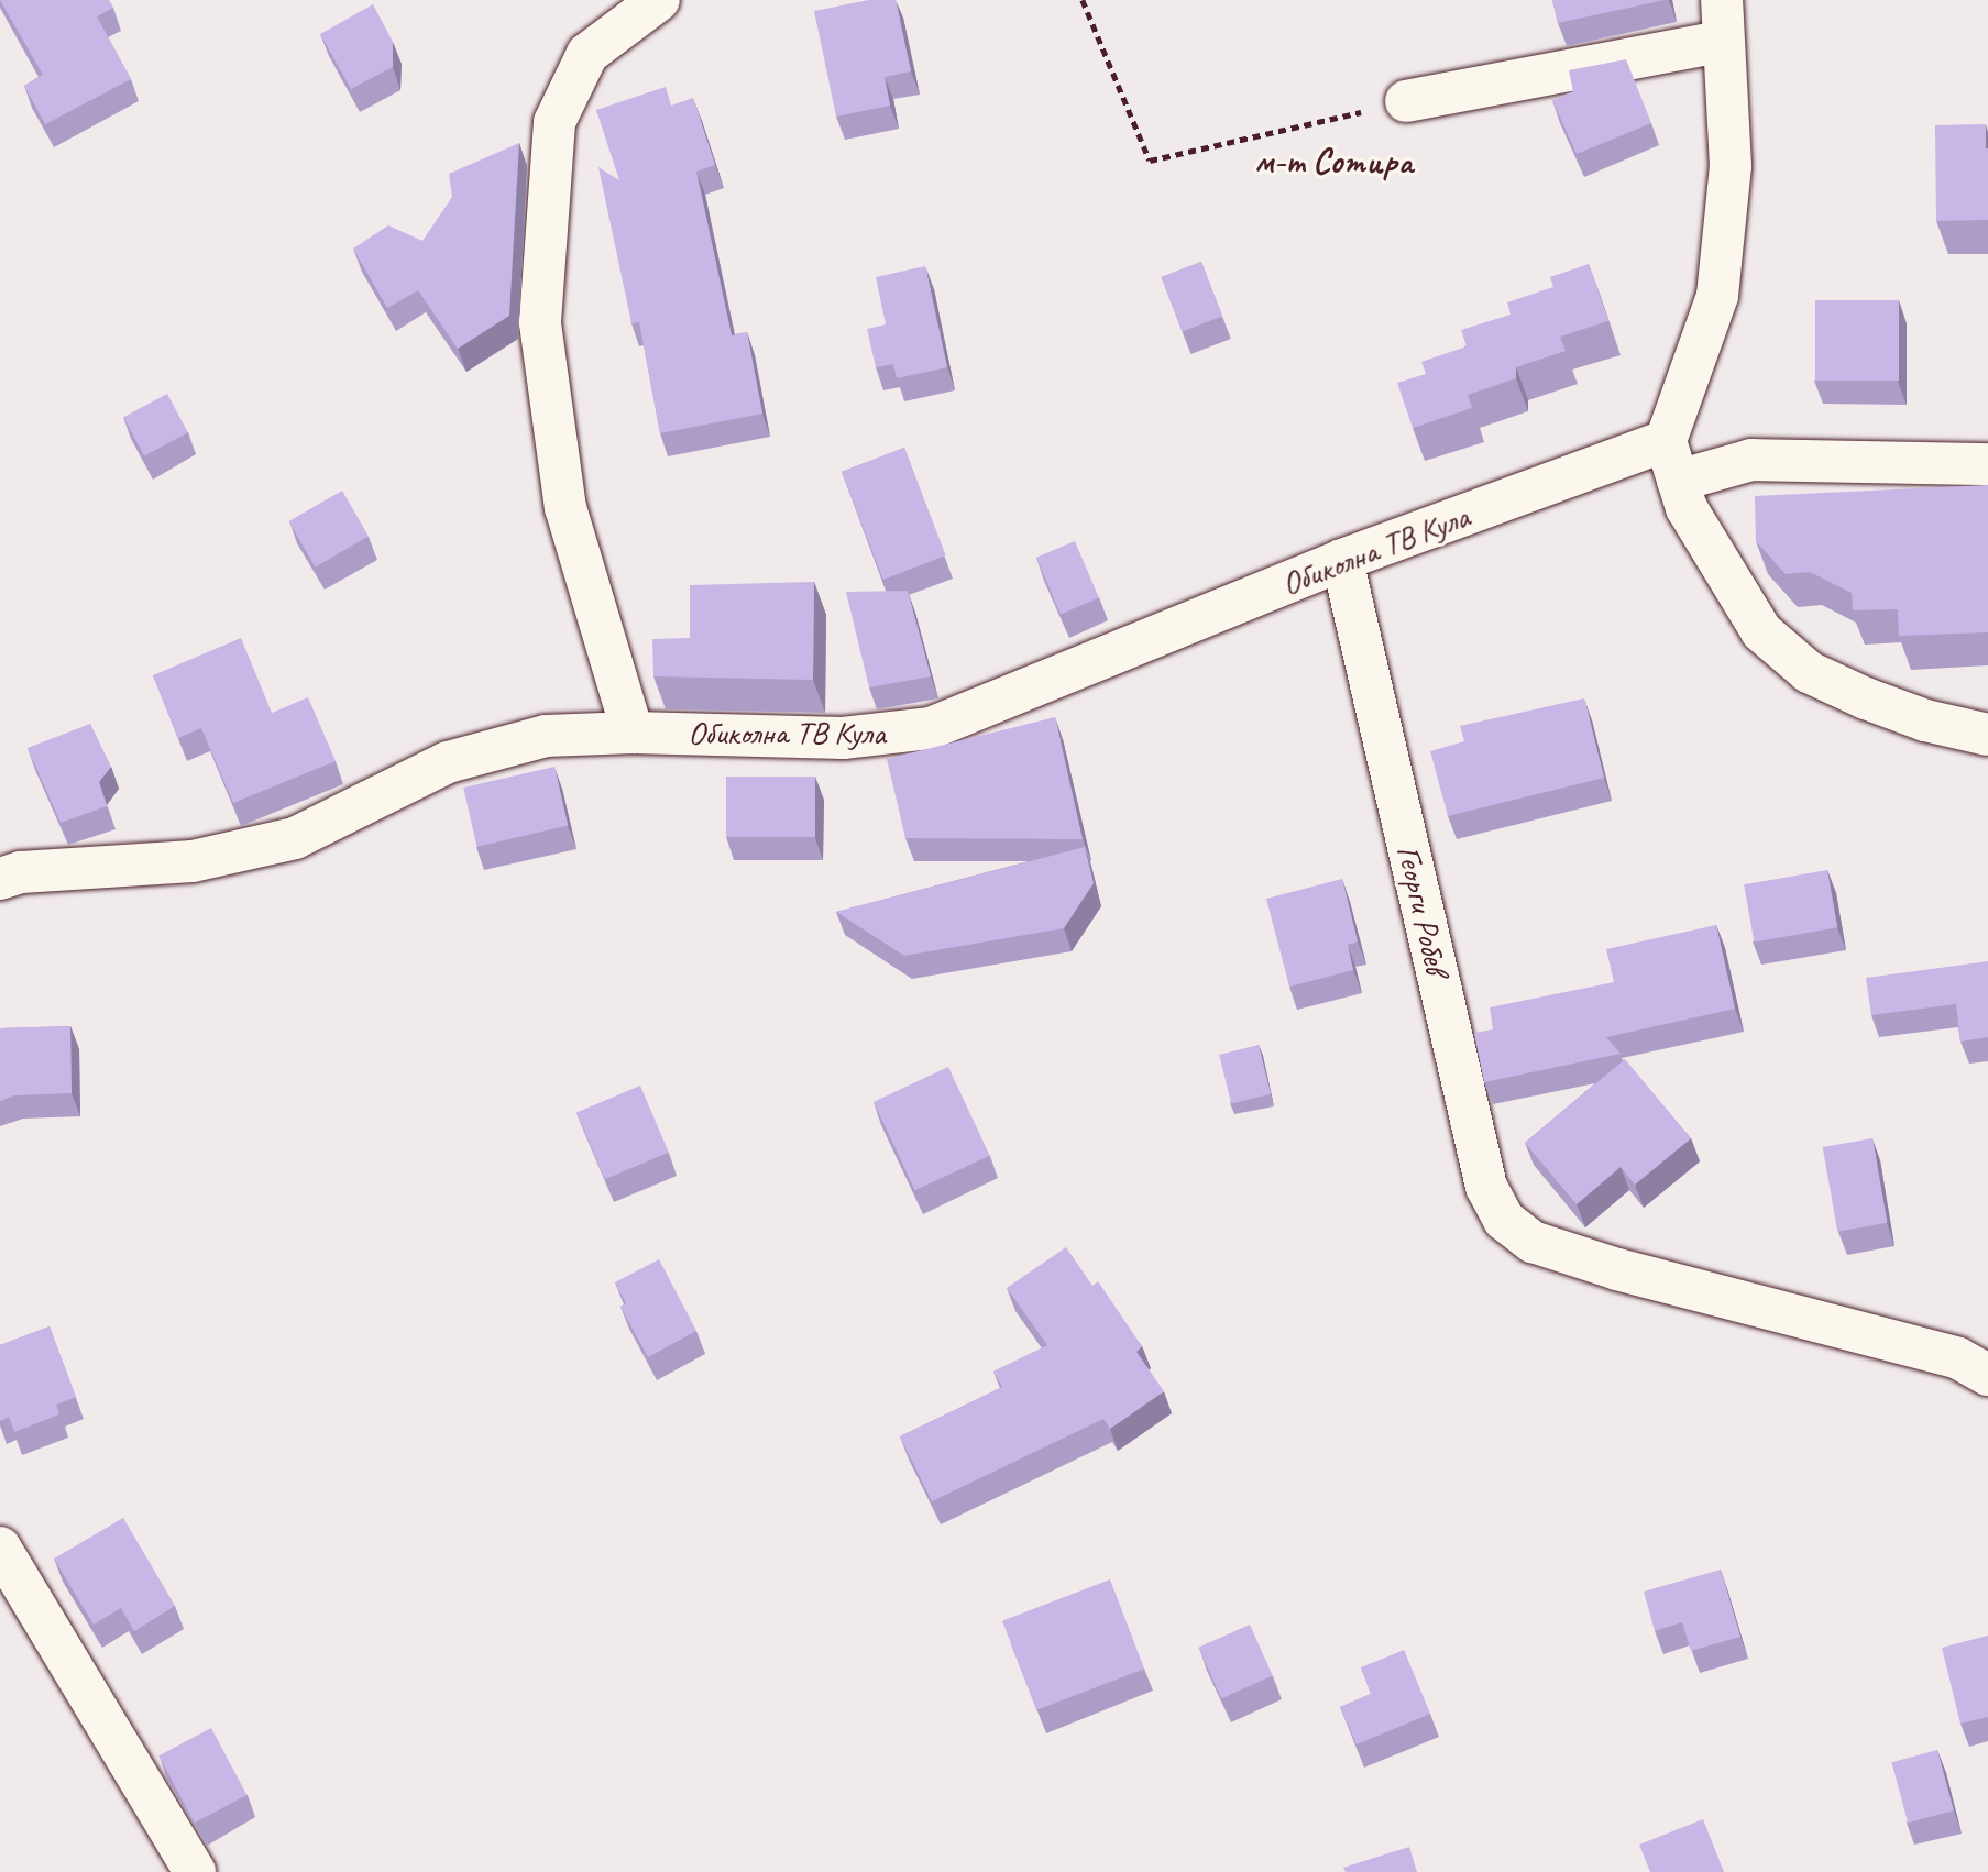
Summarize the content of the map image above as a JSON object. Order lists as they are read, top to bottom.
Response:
{
  "streets": {
    "street": ["Обиколна ТВ Кула", "Георги Робев"]
  },
  "crossings": [
    ["Обиколна ТВ Кула", "Георги Робев"]
  ],
  "districts": ["м-т Сотира"]
}
